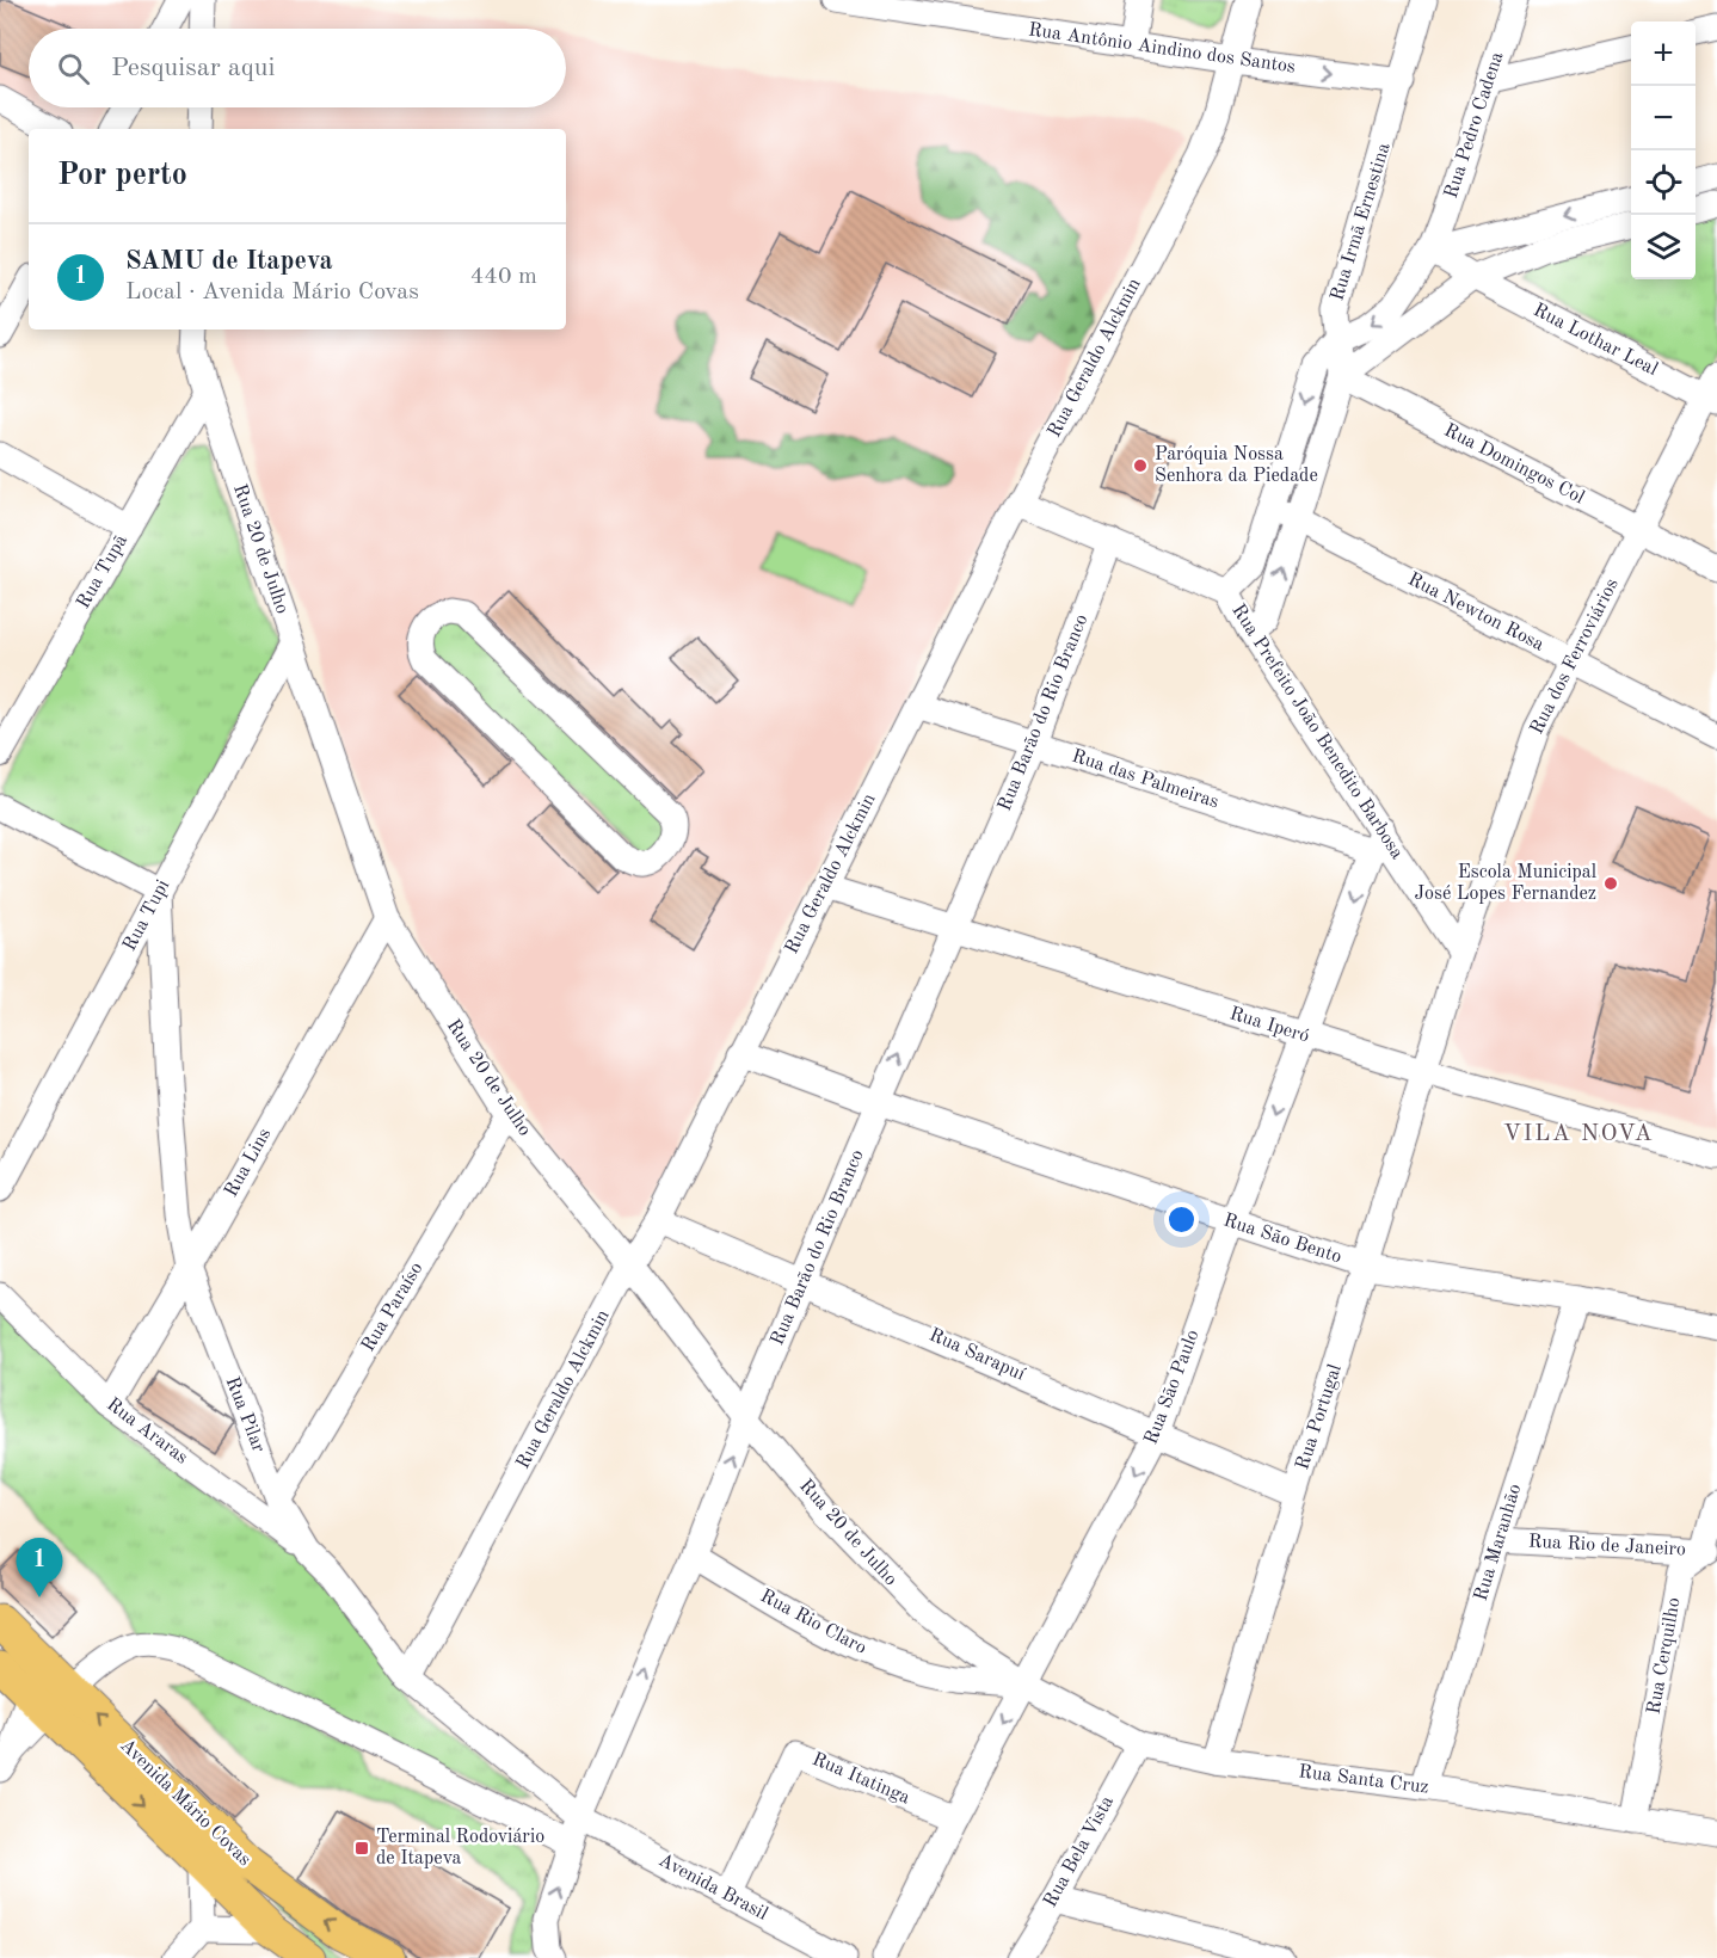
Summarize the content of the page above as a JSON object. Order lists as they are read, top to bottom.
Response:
{
  "streets": {
    "main road": ["Avenida Mário Covas"],
    "street": [
      "Rua Antônio Aindino dos Santos",
      "Rua Pedro Cadena",
      "Rua Irmã Ernestina",
      "Rua Lothar Leal",
      "Rua Geraldo Alckmin",
      "Rua Domingos Col",
      "Rua 20 de Julho",
      "Rua Tupã",
      "Rua Newton Rosa",
      "Rua dos Ferroviários",
      "Rua Barão do Rio Branco",
      "Rua Prefeito João Benedito Barbosa",
      "Rua das Palmeiras",
      "Rua Tupi",
      "Rua Iperó",
      "Rua Lins",
      "Rua São Bento",
      "Rua Paraíso",
      "Rua Sarapuí",
      "Rua São Paulo",
      "Rua Pilar",
      "Rua Portugal",
      "Rua Araras",
      "Rua Maranhão",
      "Rua Rio de Janeiro",
      "Rua Rio Claro",
      "Rua Cerquilho",
      "Rua Itatinga",
      "Rua Santa Cruz",
      "Rua Bela Vista",
      "Avenida Brasil"
    ]
  },
  "crossings": [
    ["Rua Antônio Aindino dos Santos", "Rua Irmã Ernestina"],
    ["Rua Antônio Aindino dos Santos", "Rua Geraldo Alckmin"],
    ["Rua Pedro Cadena", "Rua Irmã Ernestina"],
    ["Rua Pedro Cadena", "Rua Lothar Leal"],
    ["Rua Lothar Leal", "Rua dos Ferroviários"],
    ["Rua Geraldo Alckmin", "Rua 20 de Julho"],
    ["Rua Geraldo Alckmin", "Rua Prefeito João Benedito Barbosa"],
    ["Rua Geraldo Alckmin", "Rua das Palmeiras"],
    ["Rua Geraldo Alckmin", "Rua Iperó"],
    ["Rua Geraldo Alckmin", "Rua São Bento"],
    ["Rua Geraldo Alckmin", "Rua Sarapuí"],
    ["Rua Geraldo Alckmin", "Rua Pilar"],
    ["Rua Domingos Col", "Rua dos Ferroviários"],
    ["Rua 20 de Julho", "Rua Tupã"],
    ["Rua 20 de Julho", "Rua Barão do Rio Branco"],
    ["Rua 20 de Julho", "Rua Tupi"],
    ["Rua 20 de Julho", "Rua Lins"],
    ["Rua 20 de Julho", "Rua Paraíso"],
    ["Rua 20 de Julho", "Rua São Paulo"],
    ["Rua 20 de Julho", "Rua Rio Claro"],
    ["Rua 20 de Julho", "Rua Santa Cruz"],
    ["Rua Newton Rosa", "Rua dos Ferroviários"],
    ["Rua dos Ferroviários", "Rua Prefeito João Benedito Barbosa"],
    ["Rua dos Ferroviários", "Rua Iperó"],
    ["Rua dos Ferroviários", "Rua Portugal"],
    ["Rua Barão do Rio Branco", "Rua Prefeito João Benedito Barbosa"],
    ["Rua Barão do Rio Branco", "Rua das Palmeiras"],
    ["Rua Barão do Rio Branco", "Rua Iperó"],
    ["Rua Barão do Rio Branco", "Rua São Bento"],
    ["Rua Barão do Rio Branco", "Rua Sarapuí"],
    ["Rua Barão do Rio Branco", "Rua Pilar"],
    ["Rua Barão do Rio Branco", "Rua Rio Claro"],
    ["Rua Barão do Rio Branco", "Avenida Brasil"],
    ["Rua Prefeito João Benedito Barbosa", "Rua das Palmeiras"],
    ["Rua Prefeito João Benedito Barbosa", "Rua São Paulo"],
    ["Rua das Palmeiras", "Rua São Paulo"],
    ["Rua Tupi", "Rua Pilar"],
    ["Rua Iperó", "Rua São Paulo"],
    ["Rua Iperó", "Rua Portugal"],
    ["Rua Lins", "Rua Pilar"],
    ["Rua Lins", "Rua Araras"],
    ["Rua São Bento", "Rua São Paulo"],
    ["Rua São Bento", "Rua Portugal"],
    ["Rua São Bento", "Rua Maranhão"],
    ["Rua Paraíso", "Rua Pilar"],
    ["Rua Sarapuí", "Rua São Paulo"],
    ["Rua Sarapuí", "Rua Portugal"],
    ["Rua São Paulo", "Rua Rio Claro"],
    ["Rua São Paulo", "Rua Itatinga"],
    ["Rua São Paulo", "Rua Santa Cruz"],
    ["Rua Pilar", "Rua Araras"],
    ["Rua Pilar", "Avenida Brasil"],
    ["Rua Portugal", "Rua Santa Cruz"],
    ["Rua Maranhão", "Rua Rio de Janeiro"],
    ["Rua Maranhão", "Rua Santa Cruz"],
    ["Rua Rio de Janeiro", "Rua Cerquilho"],
    ["Rua Rio Claro", "Rua Santa Cruz"],
    ["Rua Cerquilho", "Rua Santa Cruz"],
    ["Rua Itatinga", "Avenida Brasil"],
    ["Rua Santa Cruz", "Rua Bela Vista"]
  ],
  "one_way": ["Rua Barão do Rio Branco", "Rua São Paulo"],
  "districts": ["VILA NOVA"],
  "places": {
    "other": ["Paróquia Nossa Senhora da Piedade", "Escola Municipal José Lopes Fernandez"],
    "transit": ["Terminal Rodoviário de Itapeva"]
  },
  "page": {
    "map_buttons": ["+", "−"],
    "search": "Pesquisar aqui",
    "heading": "Por perto",
    "list": [
      {
        "mark": "1",
        "name": "SAMU de Itapeva",
        "note": "Local · Avenida Mário Covas",
        "value": "440 m"
      }
    ],
    "pins": "1"
  }
}
